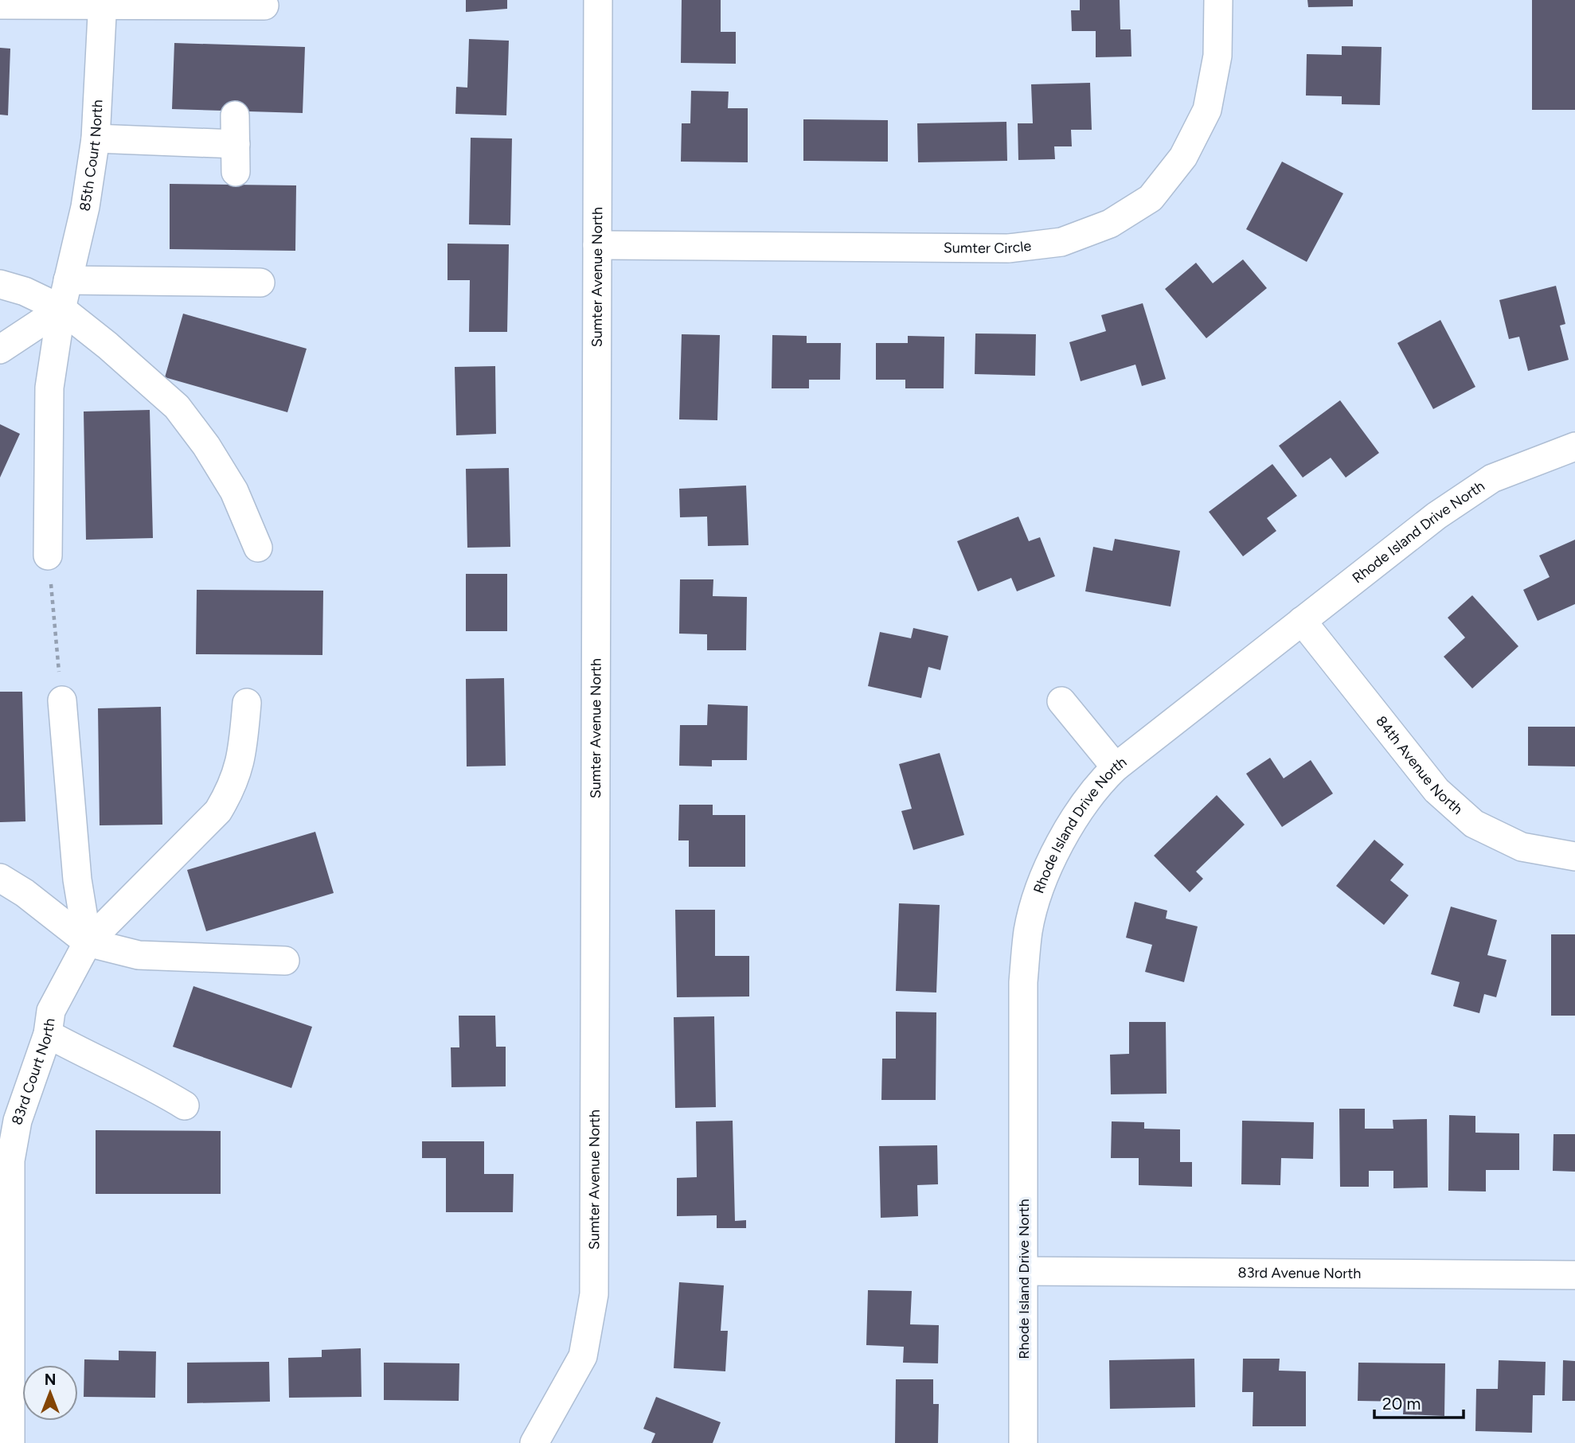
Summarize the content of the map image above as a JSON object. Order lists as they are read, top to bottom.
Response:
{
  "streets": {
    "street": [
      "85th Court North",
      "Sumter Circle",
      "Sumter Avenue North",
      "Rhode Island Drive North",
      "84th Avenue North",
      "83rd Court North",
      "83rd Avenue North"
    ]
  },
  "crossings": [
    ["Sumter Circle", "Sumter Avenue North"],
    ["Rhode Island Drive North", "84th Avenue North"],
    ["Rhode Island Drive North", "83rd Avenue North"]
  ],
  "scale_bar": "20 m",
  "north": "top"
}
